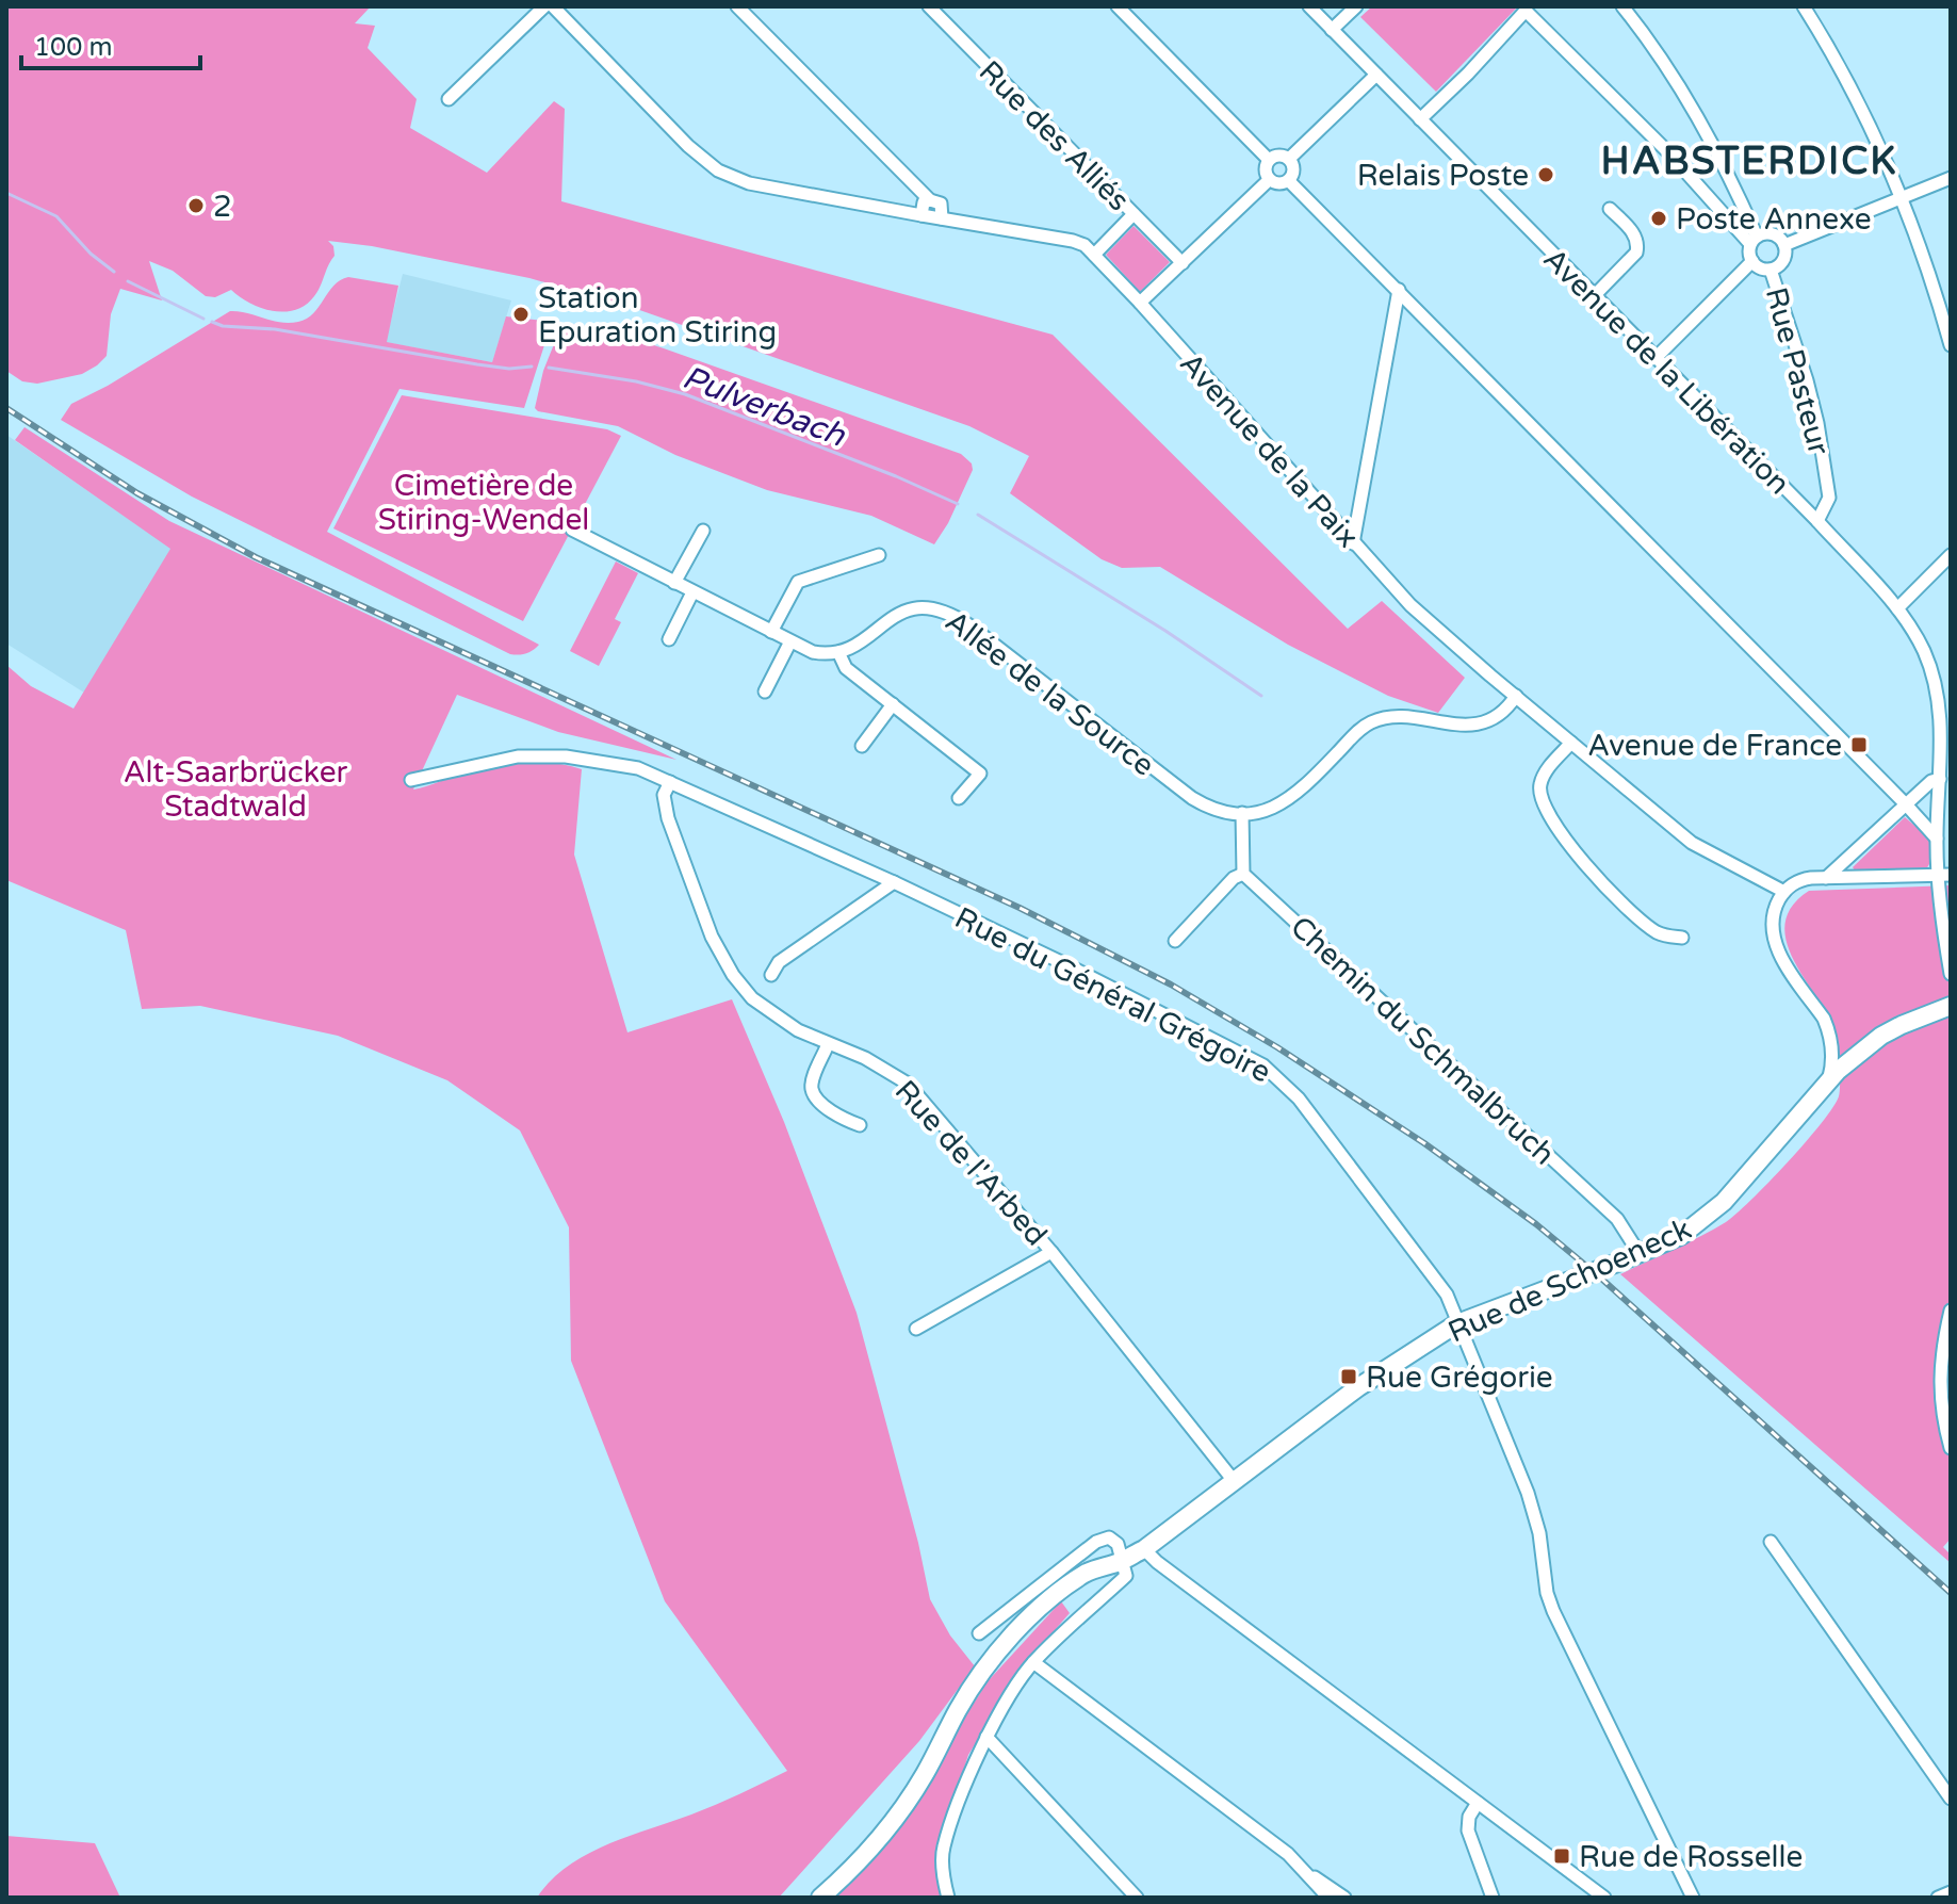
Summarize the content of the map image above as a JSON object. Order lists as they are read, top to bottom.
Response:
{
  "streets": {
    "main road": ["Rue de Schoeneck"],
    "street": [
      "Rue des Alliés",
      "Avenue de la Libération",
      "Rue Pasteur",
      "Avenue de la Paix",
      "Allée de la Source",
      "Rue du Général Grégoire",
      "Chemin du Schmalbruch",
      "Rue de l'Arbed"
    ]
  },
  "crossings": [
    ["Avenue de la Libération", "Rue Pasteur"],
    ["Rue du Général Grégoire", "Rue de l'Arbed"],
    ["Rue du Général Grégoire", "Rue de Schoeneck"],
    ["Chemin du Schmalbruch", "Rue de Schoeneck"],
    ["Rue de l'Arbed", "Rue de Schoeneck"]
  ],
  "districts": ["HABSTERDICK"],
  "water": ["Pulverbach"],
  "parks": ["Cimetière de Stiring-Wendel", "Alt-Saarbrücker Stadtwald"],
  "places": {
    "other": [
      "Relais Poste",
      "2",
      "Poste Annexe",
      "Station Epuration Stiring"
    ],
    "transit": ["Avenue de France", "Rue Grégorie", "Rue de Rosselle"]
  },
  "scale_bar": "100 m"
}
